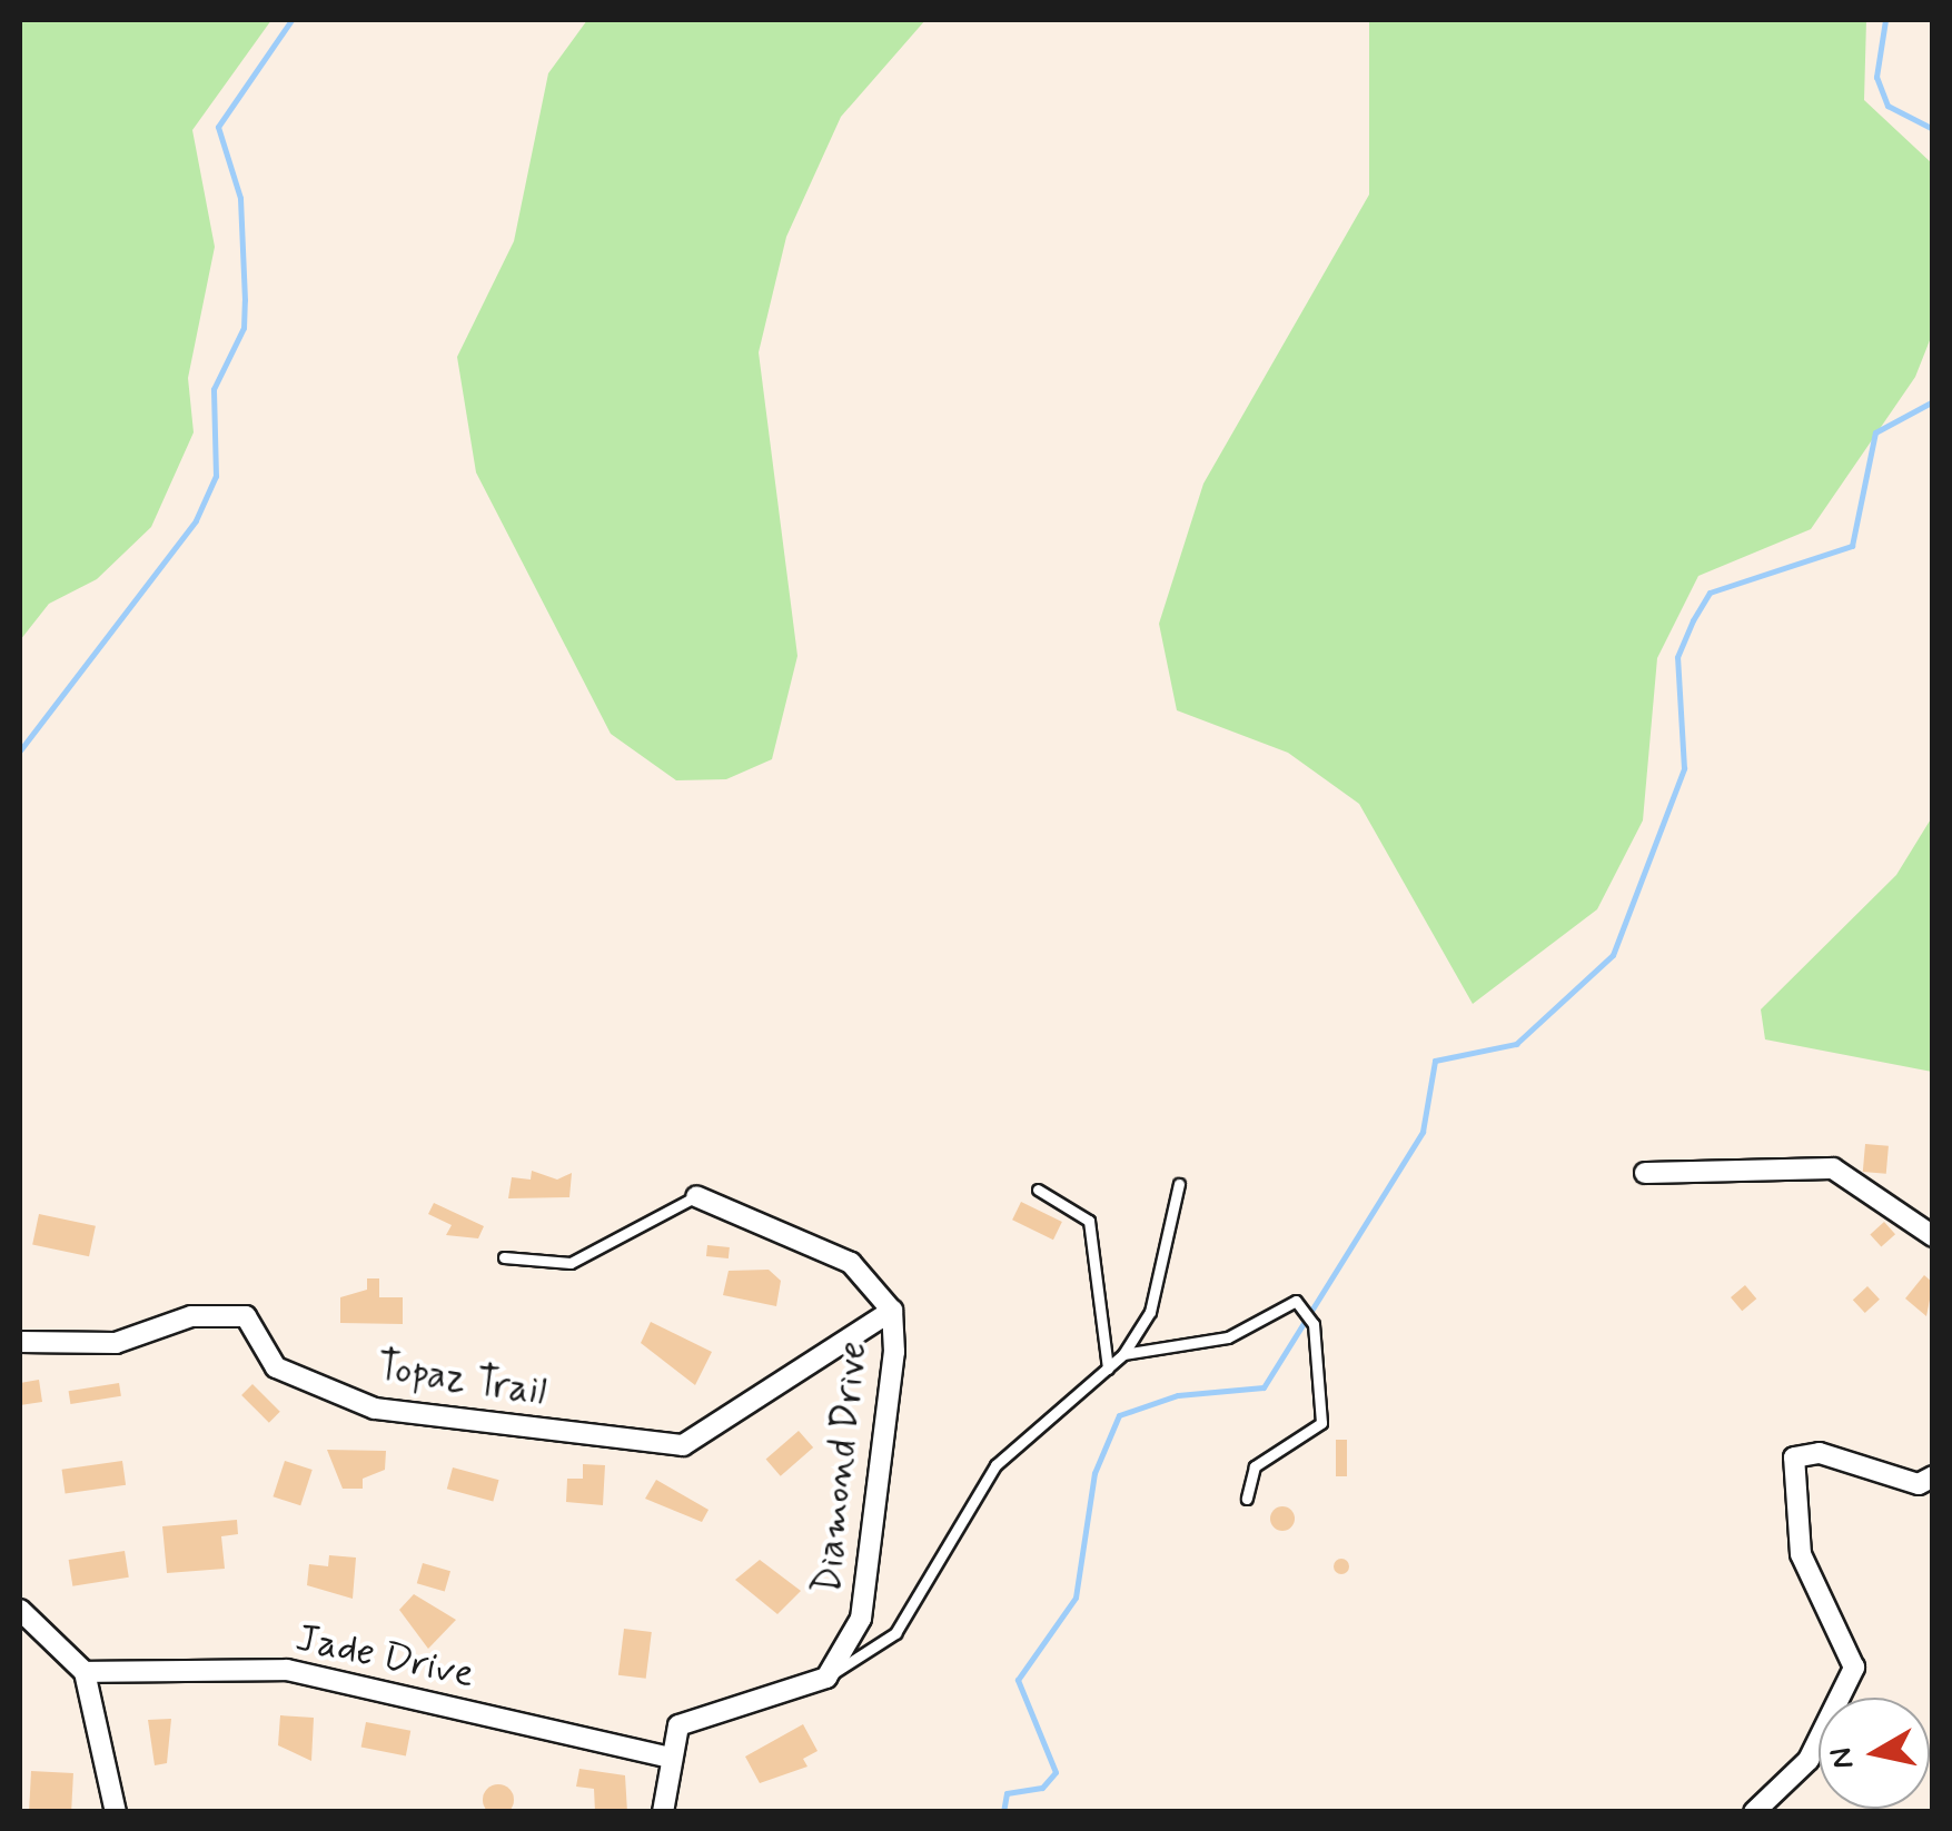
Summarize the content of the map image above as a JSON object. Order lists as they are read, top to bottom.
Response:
{
  "streets": {
    "street": ["Topaz Trail", "Diamond Drive", "Jade Drive"]
  },
  "crossings": [
    ["Topaz Trail", "Diamond Drive"]
  ],
  "north": "left"
}
